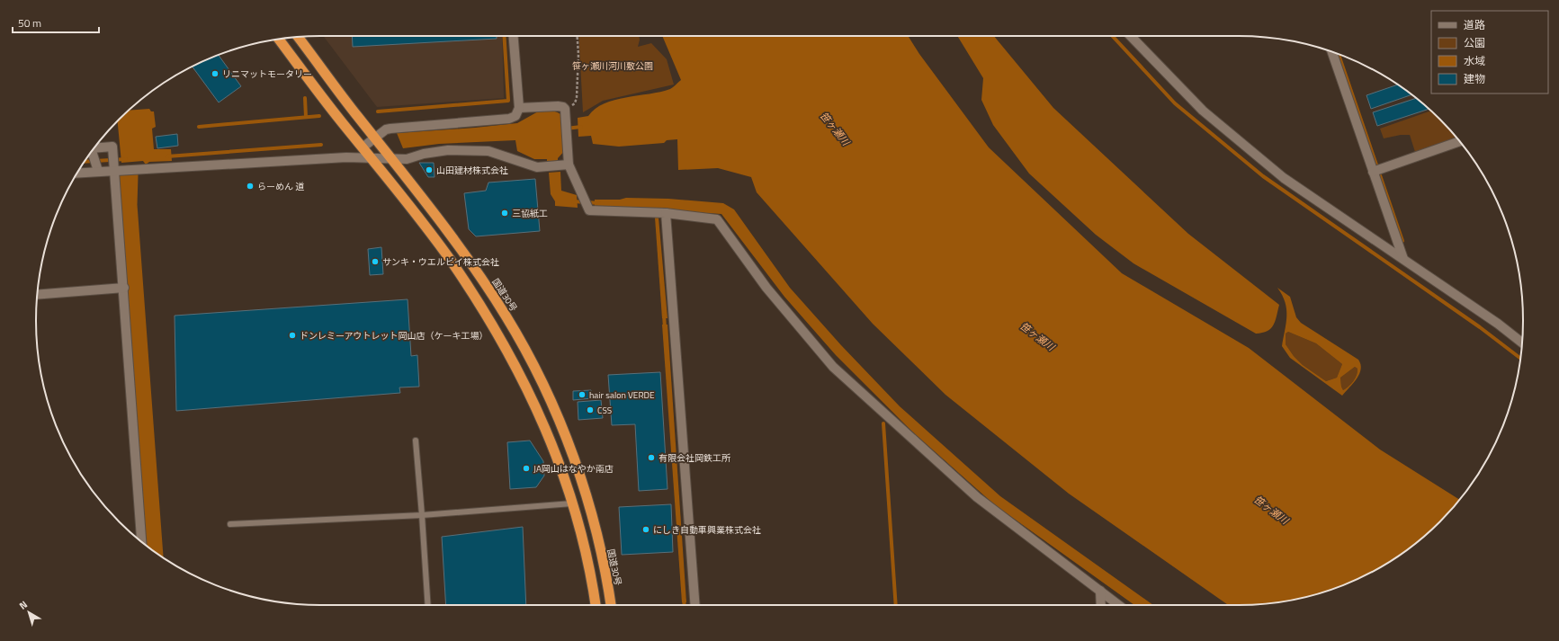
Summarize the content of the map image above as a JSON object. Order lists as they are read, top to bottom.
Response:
{
  "streets": {
    "highway": ["国道30号"]
  },
  "water": ["笹ヶ瀬川"],
  "parks": ["笹ヶ瀬川河川敷公園"],
  "places": [
    "リニマットモータリー",
    "山田建材株式会社",
    "らーめん 道",
    "三協紙工",
    "サンキ・ウエルビイ株式会社",
    "ドンレミーアウトレット岡山店（ケーキ工場）",
    "hair salon VERDE",
    "CSS",
    "有限会社岡鉄工所",
    "JA岡山はなやか南店",
    "にしき自動車興業株式会社"
  ],
  "legend": [
    "道路",
    "公園",
    "水域",
    "建物"
  ],
  "scale_bar": "50 m",
  "north": "top left"
}
